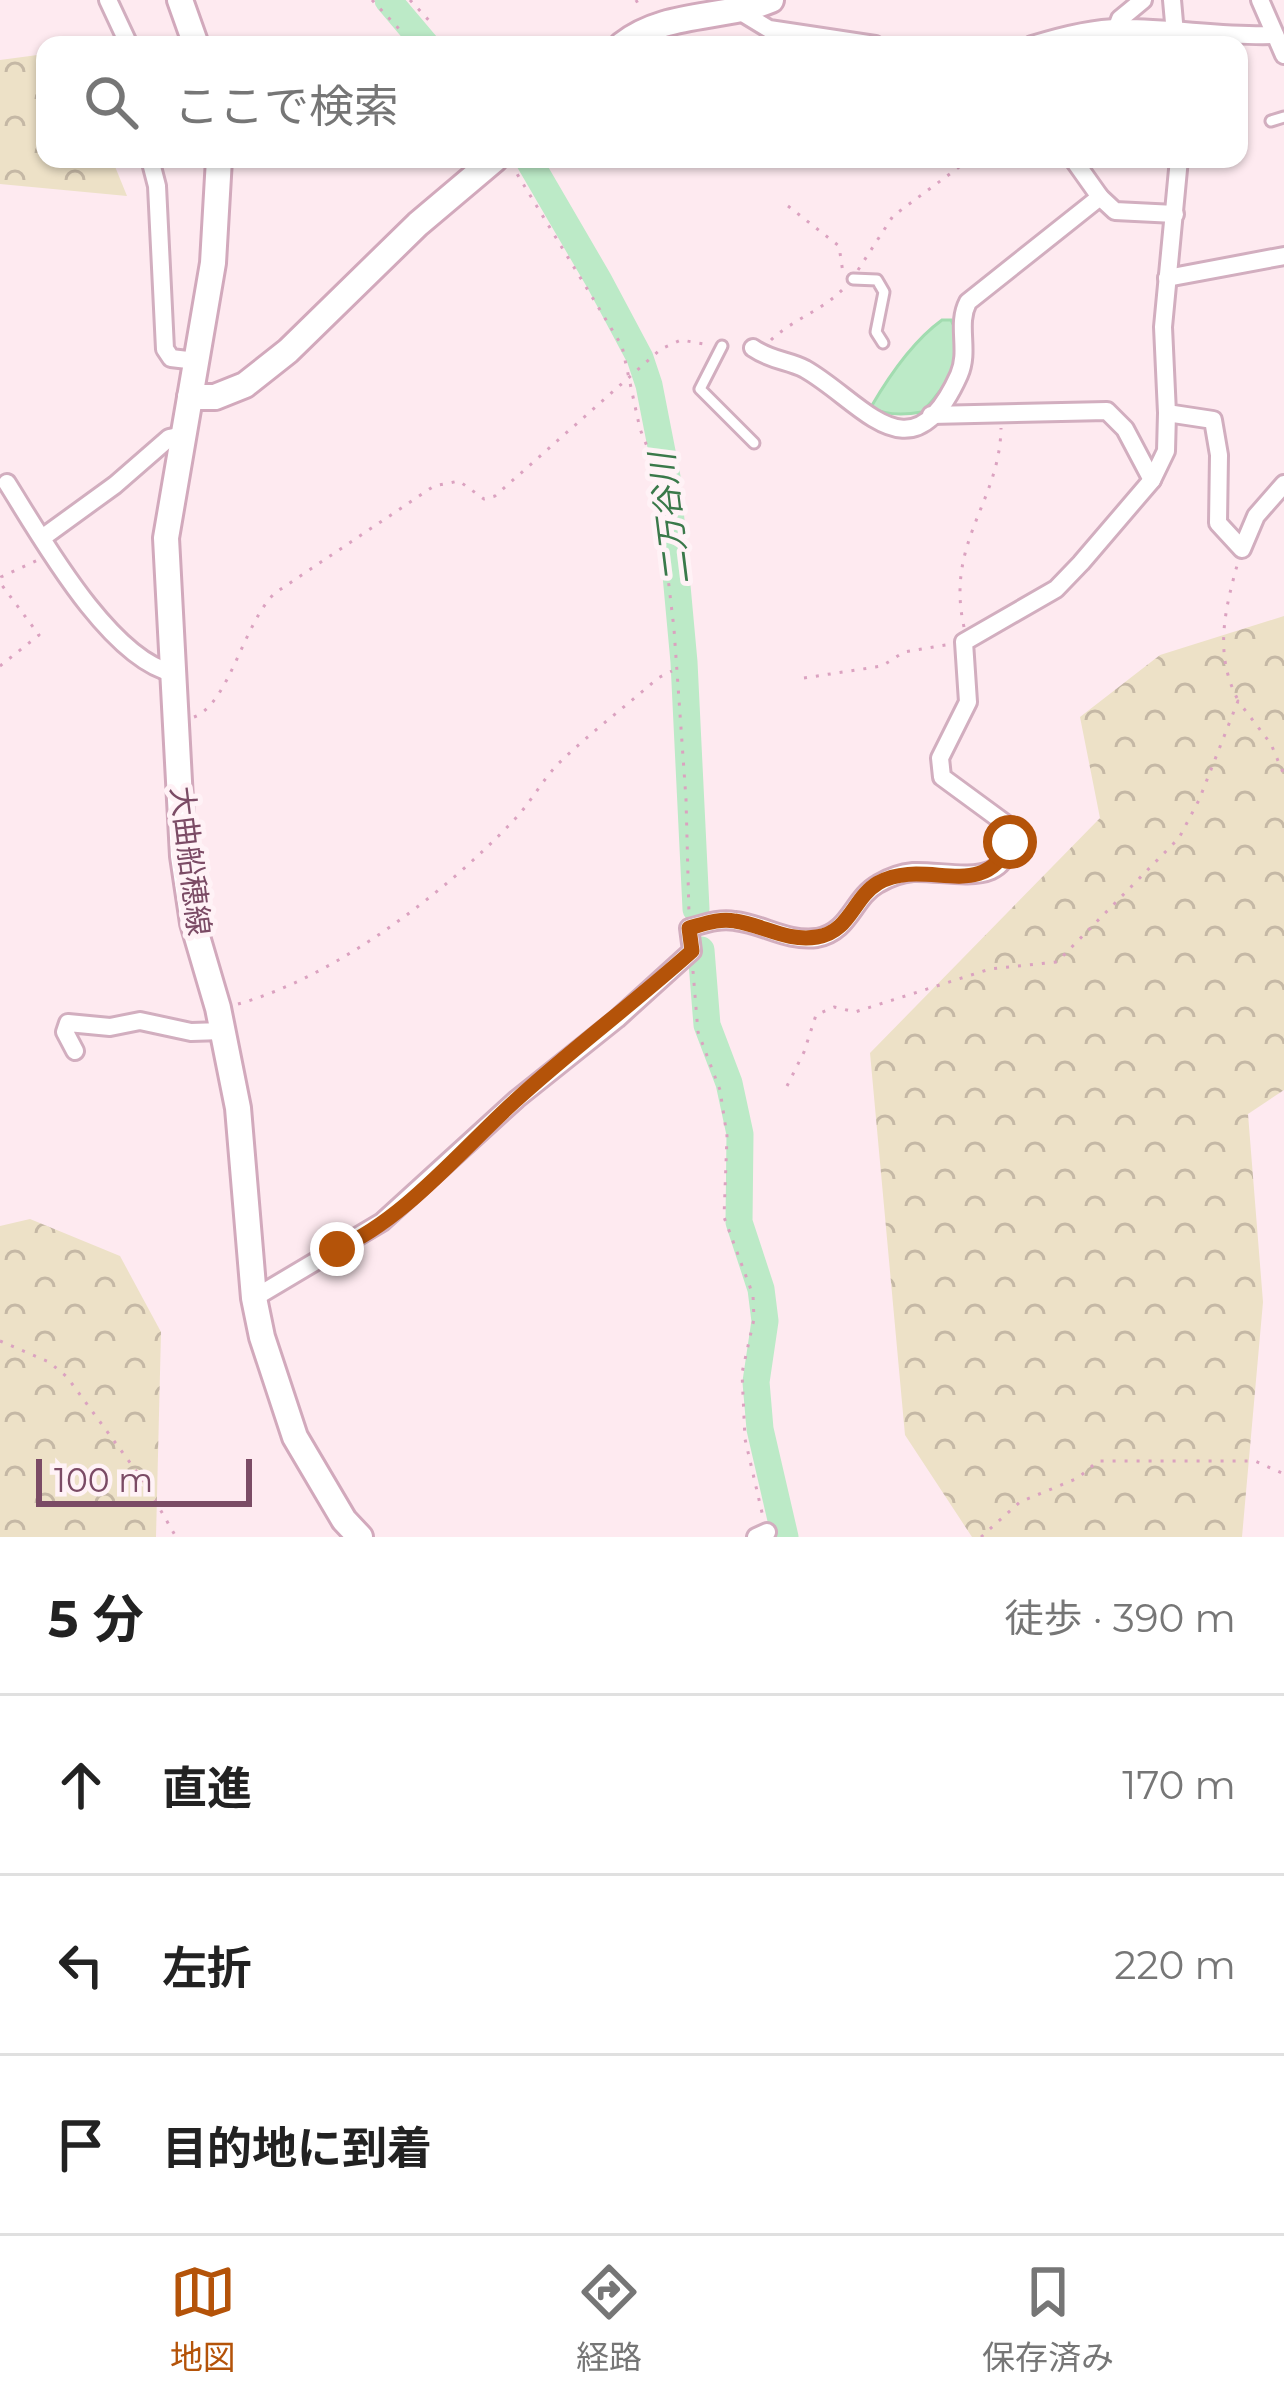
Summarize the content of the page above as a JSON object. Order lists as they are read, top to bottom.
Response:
{
  "streets": {
    "main road": ["大曲船穂線"]
  },
  "water": ["二万谷川"],
  "scale_bar": "100 m",
  "page": {
    "search": "ここで検索",
    "scale": "100 m",
    "heading": ["5 分", "徒歩 · 390 m"],
    "list": [
      ["直進", "170 m"],
      ["左折", "220 m"],
      "目的地に到着"
    ],
    "nav": ["地図", "経路", "保存済み"]
  }
}
